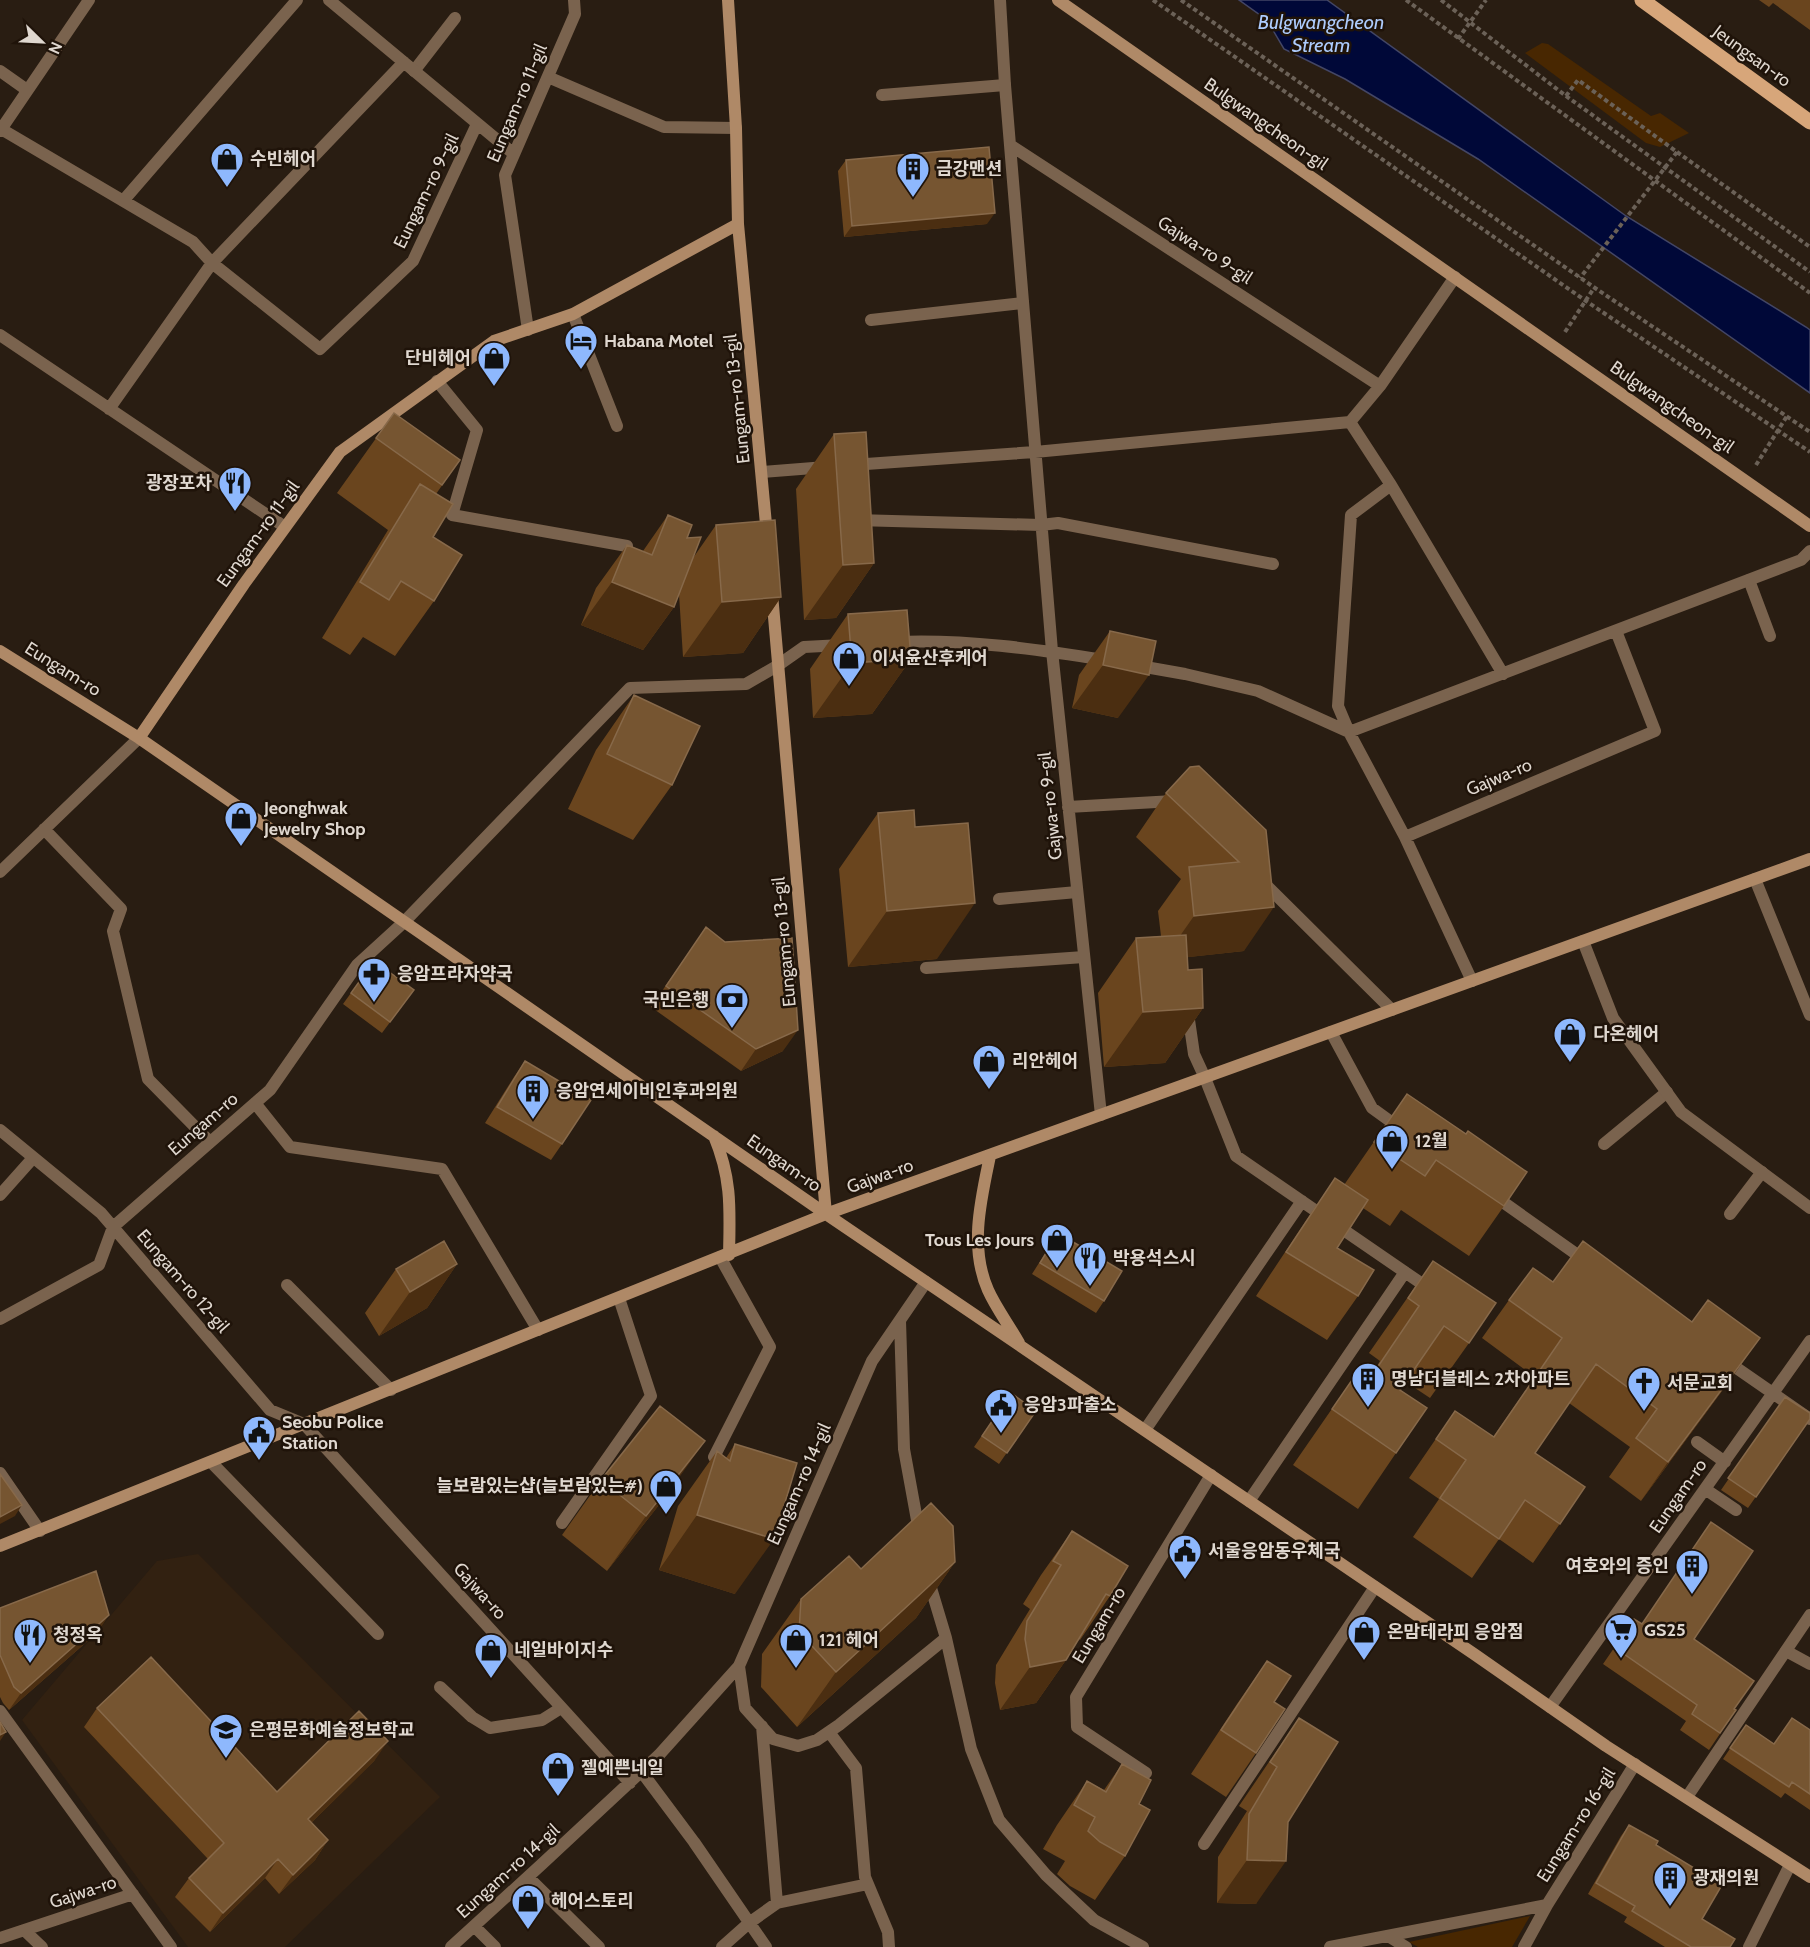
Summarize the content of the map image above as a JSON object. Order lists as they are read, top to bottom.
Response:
{
  "streets": {
    "main road": [
      "Jeungsan-ro",
      "Eungam-ro 11-gil",
      "Bulgwangcheon-gil",
      "Eungam-ro 13-gil",
      "Eungam-ro",
      "Gajwa-ro"
    ],
    "street": [
      "Eungam-ro 9-gil",
      "Gajwa-ro 9-gil",
      "Eungam-ro 12-gil",
      "Eungam-ro 14-gil",
      "Eungam-ro 16-gil"
    ]
  },
  "crossings": [
    ["Eungam-ro 11-gil", "Eungam-ro 9-gil"],
    ["Eungam-ro 11-gil", "Eungam-ro 13-gil"],
    ["Eungam-ro 11-gil", "Eungam-ro"],
    ["Gajwa-ro 9-gil", "Gajwa-ro"],
    ["Eungam-ro 13-gil", "Eungam-ro"],
    ["Eungam-ro 13-gil", "Gajwa-ro"],
    ["Eungam-ro", "Gajwa-ro"],
    ["Eungam-ro", "Eungam-ro 12-gil"],
    ["Eungam-ro", "Eungam-ro 14-gil"],
    ["Eungam-ro", "Eungam-ro 16-gil"],
    ["Gajwa-ro", "Eungam-ro 12-gil"],
    ["Gajwa-ro", "Eungam-ro 14-gil"]
  ],
  "water": ["Bulgwangcheon Stream"],
  "places": {
    "shop": [
      "수빈헤어",
      "단비헤어",
      "이서윤산후케어",
      "Jeonghwak Jewelry Shop",
      "다온헤어",
      "리안헤어",
      "12월",
      "Tous Les Jours",
      "늘보람있는샵(늘보람있는#)",
      "온맘테라피 응암점",
      "121 헤어",
      "네일바이지수",
      "젤예쁜네일",
      "헤어스토리"
    ],
    "building": [
      "금강맨션",
      "응암연세이비인후과의원",
      "명남더블레스 2차아파트",
      "여호와의 증인",
      "광재의원"
    ],
    "hotel": ["Habana Motel"],
    "restaurant": ["광장포차", "박용석스시", "청정옥"],
    "pharmacy": ["응암프라자약국"],
    "bank": ["국민은행"],
    "church": ["서문교회"],
    "public building": ["응암3파출소", "Seobu Police Station", "서울응암동우체국"],
    "supermarket": ["GS25"],
    "school or university": ["은평문화예술정보학교"]
  },
  "north": "bottom right"
}
